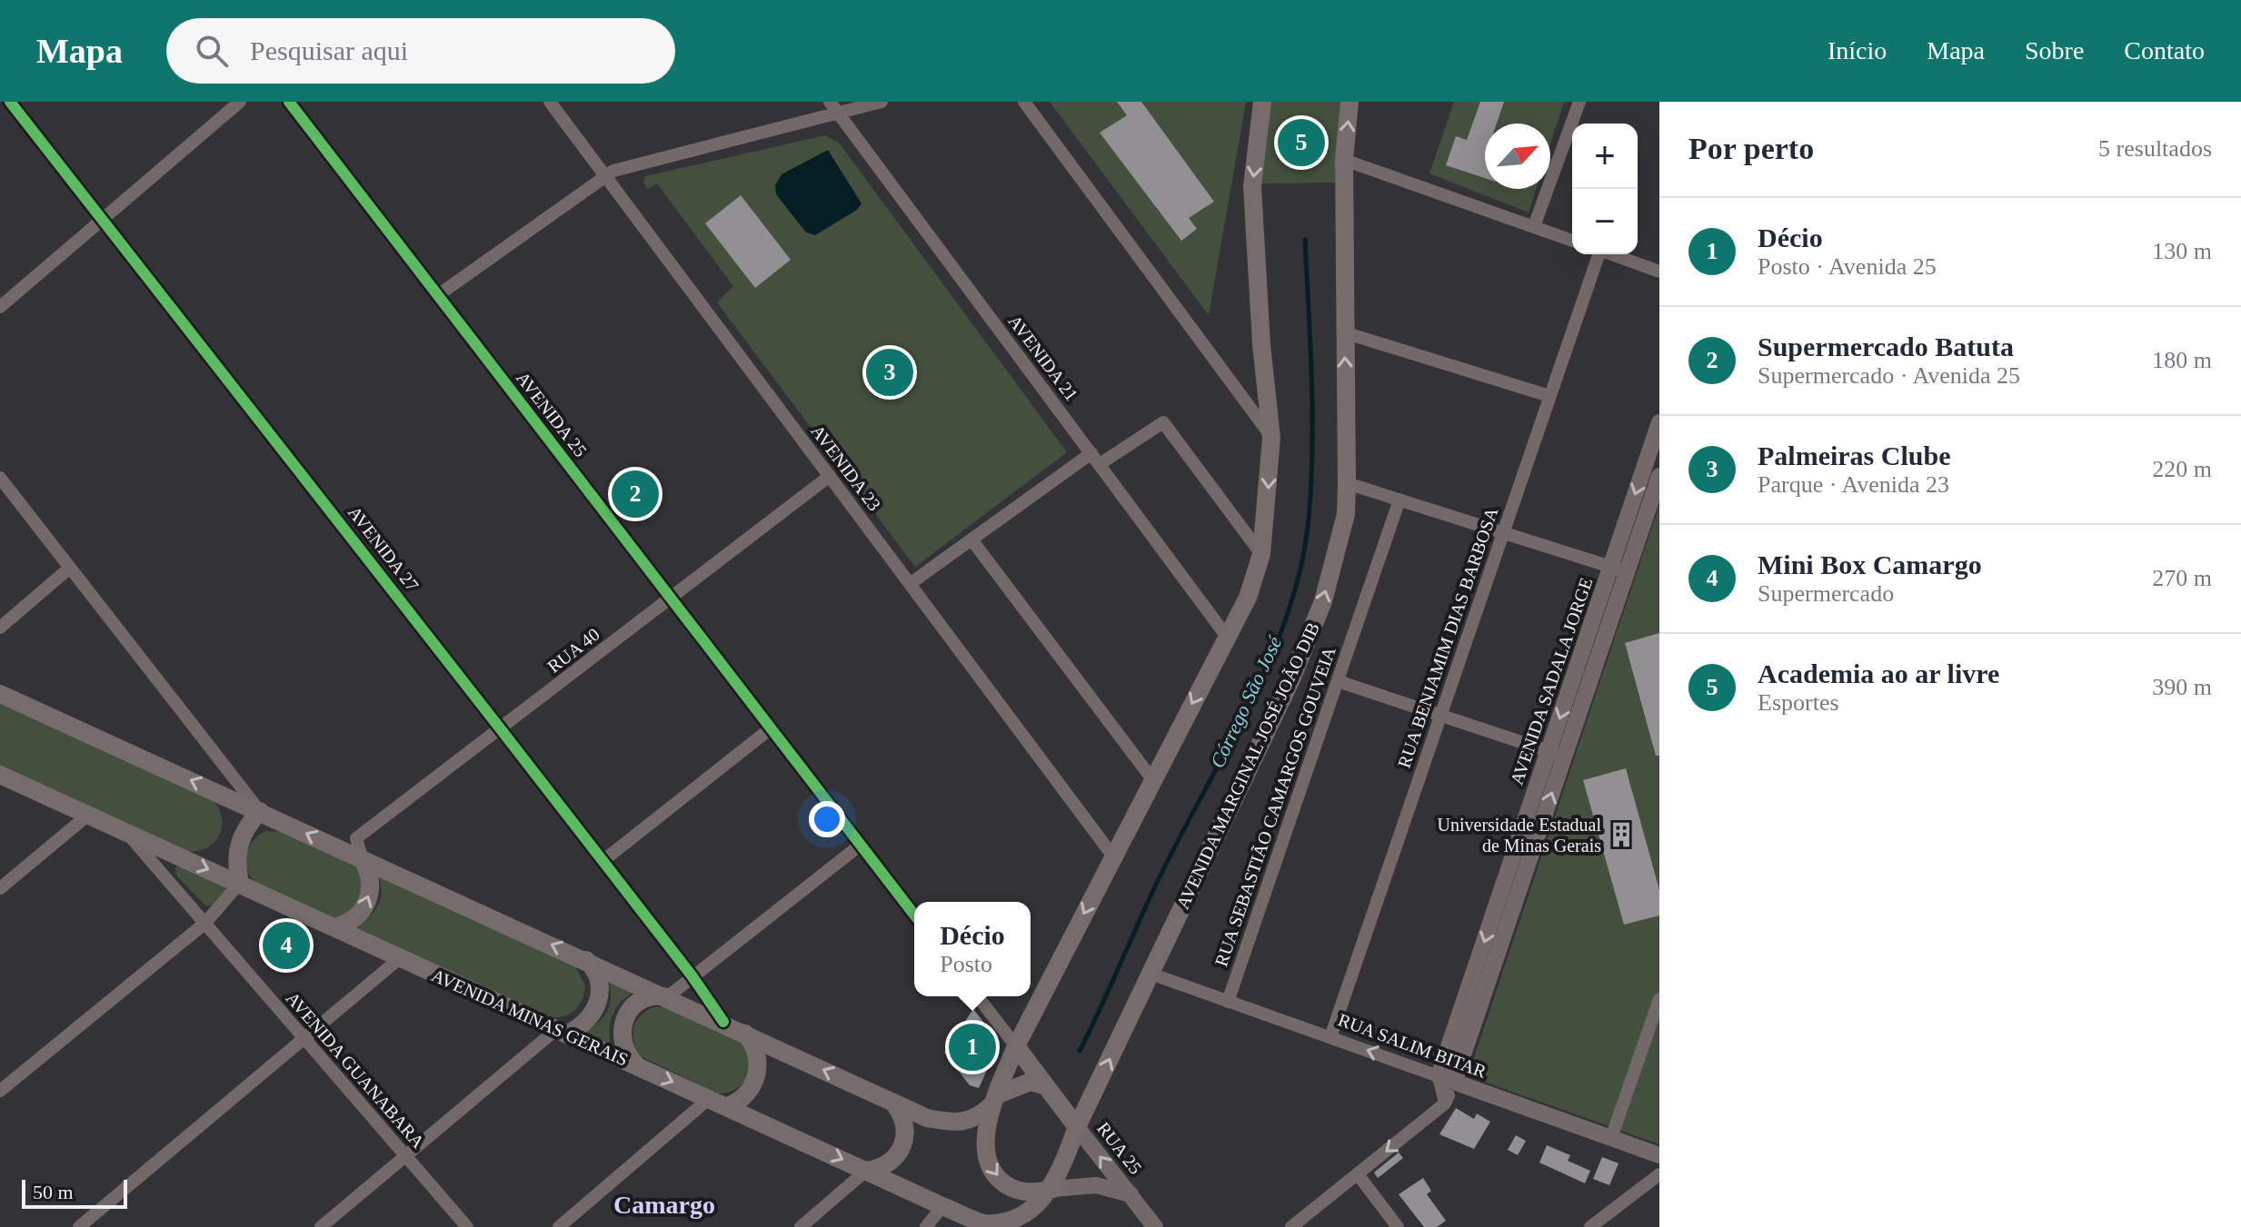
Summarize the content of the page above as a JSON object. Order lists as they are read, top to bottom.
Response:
{
  "streets": {
    "main road": ["AVENIDA MARGINAL JOSÉ JOÃO DIB", "AVENIDA MINAS GERAIS"],
    "street": [
      "AVENIDA 21",
      "AVENIDA 25",
      "AVENIDA 23",
      "AVENIDA 27",
      "RUA BENJAMIM DIAS BARBOSA",
      "RUA 40",
      "AVENIDA SADALA JORGE",
      "RUA SEBASTIÃO CAMARGOS GOUVEIA",
      "RUA SALIM BITAR",
      "AVENIDA GUANABARA",
      "RUA 25"
    ]
  },
  "crossings": [
    ["AVENIDA 25", "RUA 40"],
    ["AVENIDA 23", "RUA 40"],
    ["AVENIDA 27", "RUA 40"],
    ["RUA BENJAMIM DIAS BARBOSA", "RUA SALIM BITAR"],
    ["AVENIDA SADALA JORGE", "RUA SALIM BITAR"],
    ["AVENIDA MARGINAL JOSÉ JOÃO DIB", "AVENIDA MINAS GERAIS"],
    ["AVENIDA MARGINAL JOSÉ JOÃO DIB", "RUA SALIM BITAR"],
    ["AVENIDA MARGINAL JOSÉ JOÃO DIB", "RUA 25"],
    ["RUA SEBASTIÃO CAMARGOS GOUVEIA", "RUA SALIM BITAR"],
    ["AVENIDA MINAS GERAIS", "AVENIDA GUANABARA"],
    ["AVENIDA MINAS GERAIS", "RUA 25"]
  ],
  "one_way": ["RUA 25"],
  "districts": ["Camargo"],
  "water": ["Córrego São José"],
  "places": {
    "building": ["Universidade Estadual de Minas Gerais"]
  },
  "scale_bar": "50 m",
  "north": "top right",
  "page": {
    "header": "Mapa",
    "search": "Pesquisar aqui",
    "nav": [
      "Início",
      "Mapa",
      "Sobre",
      "Contato"
    ],
    "heading": ["Por perto", "5 resultados"],
    "pins": [
      "5",
      "3",
      "2",
      "4",
      "1"
    ],
    "map_buttons": ["+", "−"],
    "list": [
      {
        "mark": "1",
        "name": "Décio",
        "note": "Posto · Avenida 25",
        "value": "130 m"
      },
      {
        "mark": "2",
        "name": "Supermercado Batuta",
        "note": "Supermercado · Avenida 25",
        "value": "180 m"
      },
      {
        "mark": "3",
        "name": "Palmeiras Clube",
        "note": "Parque · Avenida 23",
        "value": "220 m"
      },
      {
        "mark": "4",
        "name": "Mini Box Camargo",
        "note": "Supermercado",
        "value": "270 m"
      },
      {
        "mark": "5",
        "name": "Academia ao ar livre",
        "note": "Esportes",
        "value": "390 m"
      }
    ],
    "popup": ["Décio", "Posto"],
    "scale": "50 m"
  }
}
